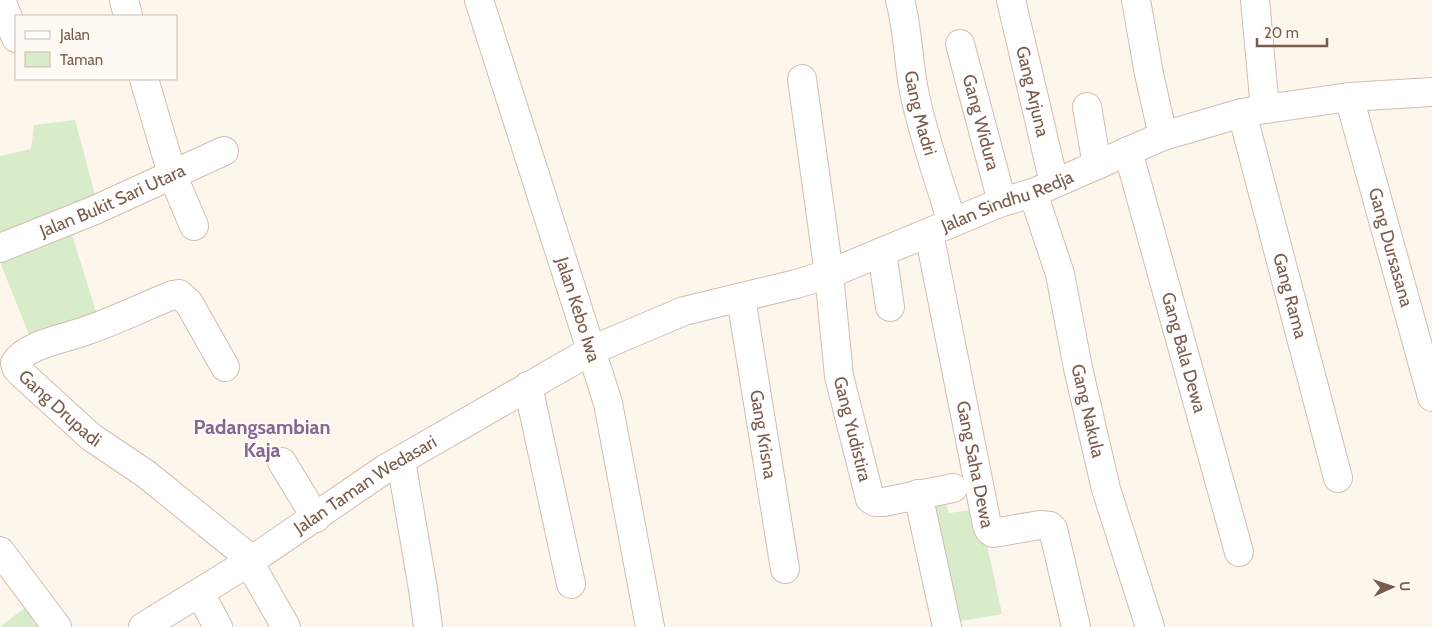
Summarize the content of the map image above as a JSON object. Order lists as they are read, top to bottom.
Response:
{
  "streets": {
    "street": [
      "Gang Arjuna",
      "Gang Madri",
      "Gang Widura",
      "Jalan Bukit Sari Utara",
      "Jalan Sindhu Redja",
      "Gang Dursasana",
      "Gang Rama",
      "Jalan Kebo Iwa",
      "Gang Bala Dewa",
      "Gang Drupadi",
      "Gang Nakula",
      "Gang Yudistira",
      "Gang Krisna",
      "Gang Saha Dewa",
      "Jalan Taman Wedasari"
    ]
  },
  "crossings": [
    ["Gang Arjuna", "Jalan Sindhu Redja"],
    ["Gang Arjuna", "Gang Nakula"],
    ["Gang Madri", "Jalan Sindhu Redja"],
    ["Gang Madri", "Gang Saha Dewa"],
    ["Gang Widura", "Jalan Sindhu Redja"],
    ["Jalan Sindhu Redja", "Gang Dursasana"],
    ["Jalan Sindhu Redja", "Gang Rama"],
    ["Jalan Sindhu Redja", "Jalan Kebo Iwa"],
    ["Jalan Sindhu Redja", "Gang Bala Dewa"],
    ["Jalan Sindhu Redja", "Gang Nakula"],
    ["Jalan Sindhu Redja", "Gang Yudistira"],
    ["Jalan Sindhu Redja", "Gang Krisna"],
    ["Jalan Sindhu Redja", "Gang Saha Dewa"],
    ["Jalan Sindhu Redja", "Jalan Taman Wedasari"],
    ["Jalan Kebo Iwa", "Jalan Taman Wedasari"],
    ["Gang Drupadi", "Jalan Taman Wedasari"]
  ],
  "districts": ["Padangsambian Kaja"],
  "legend": ["Jalan", "Taman"],
  "scale_bar": "20 m",
  "north": "right"
}
